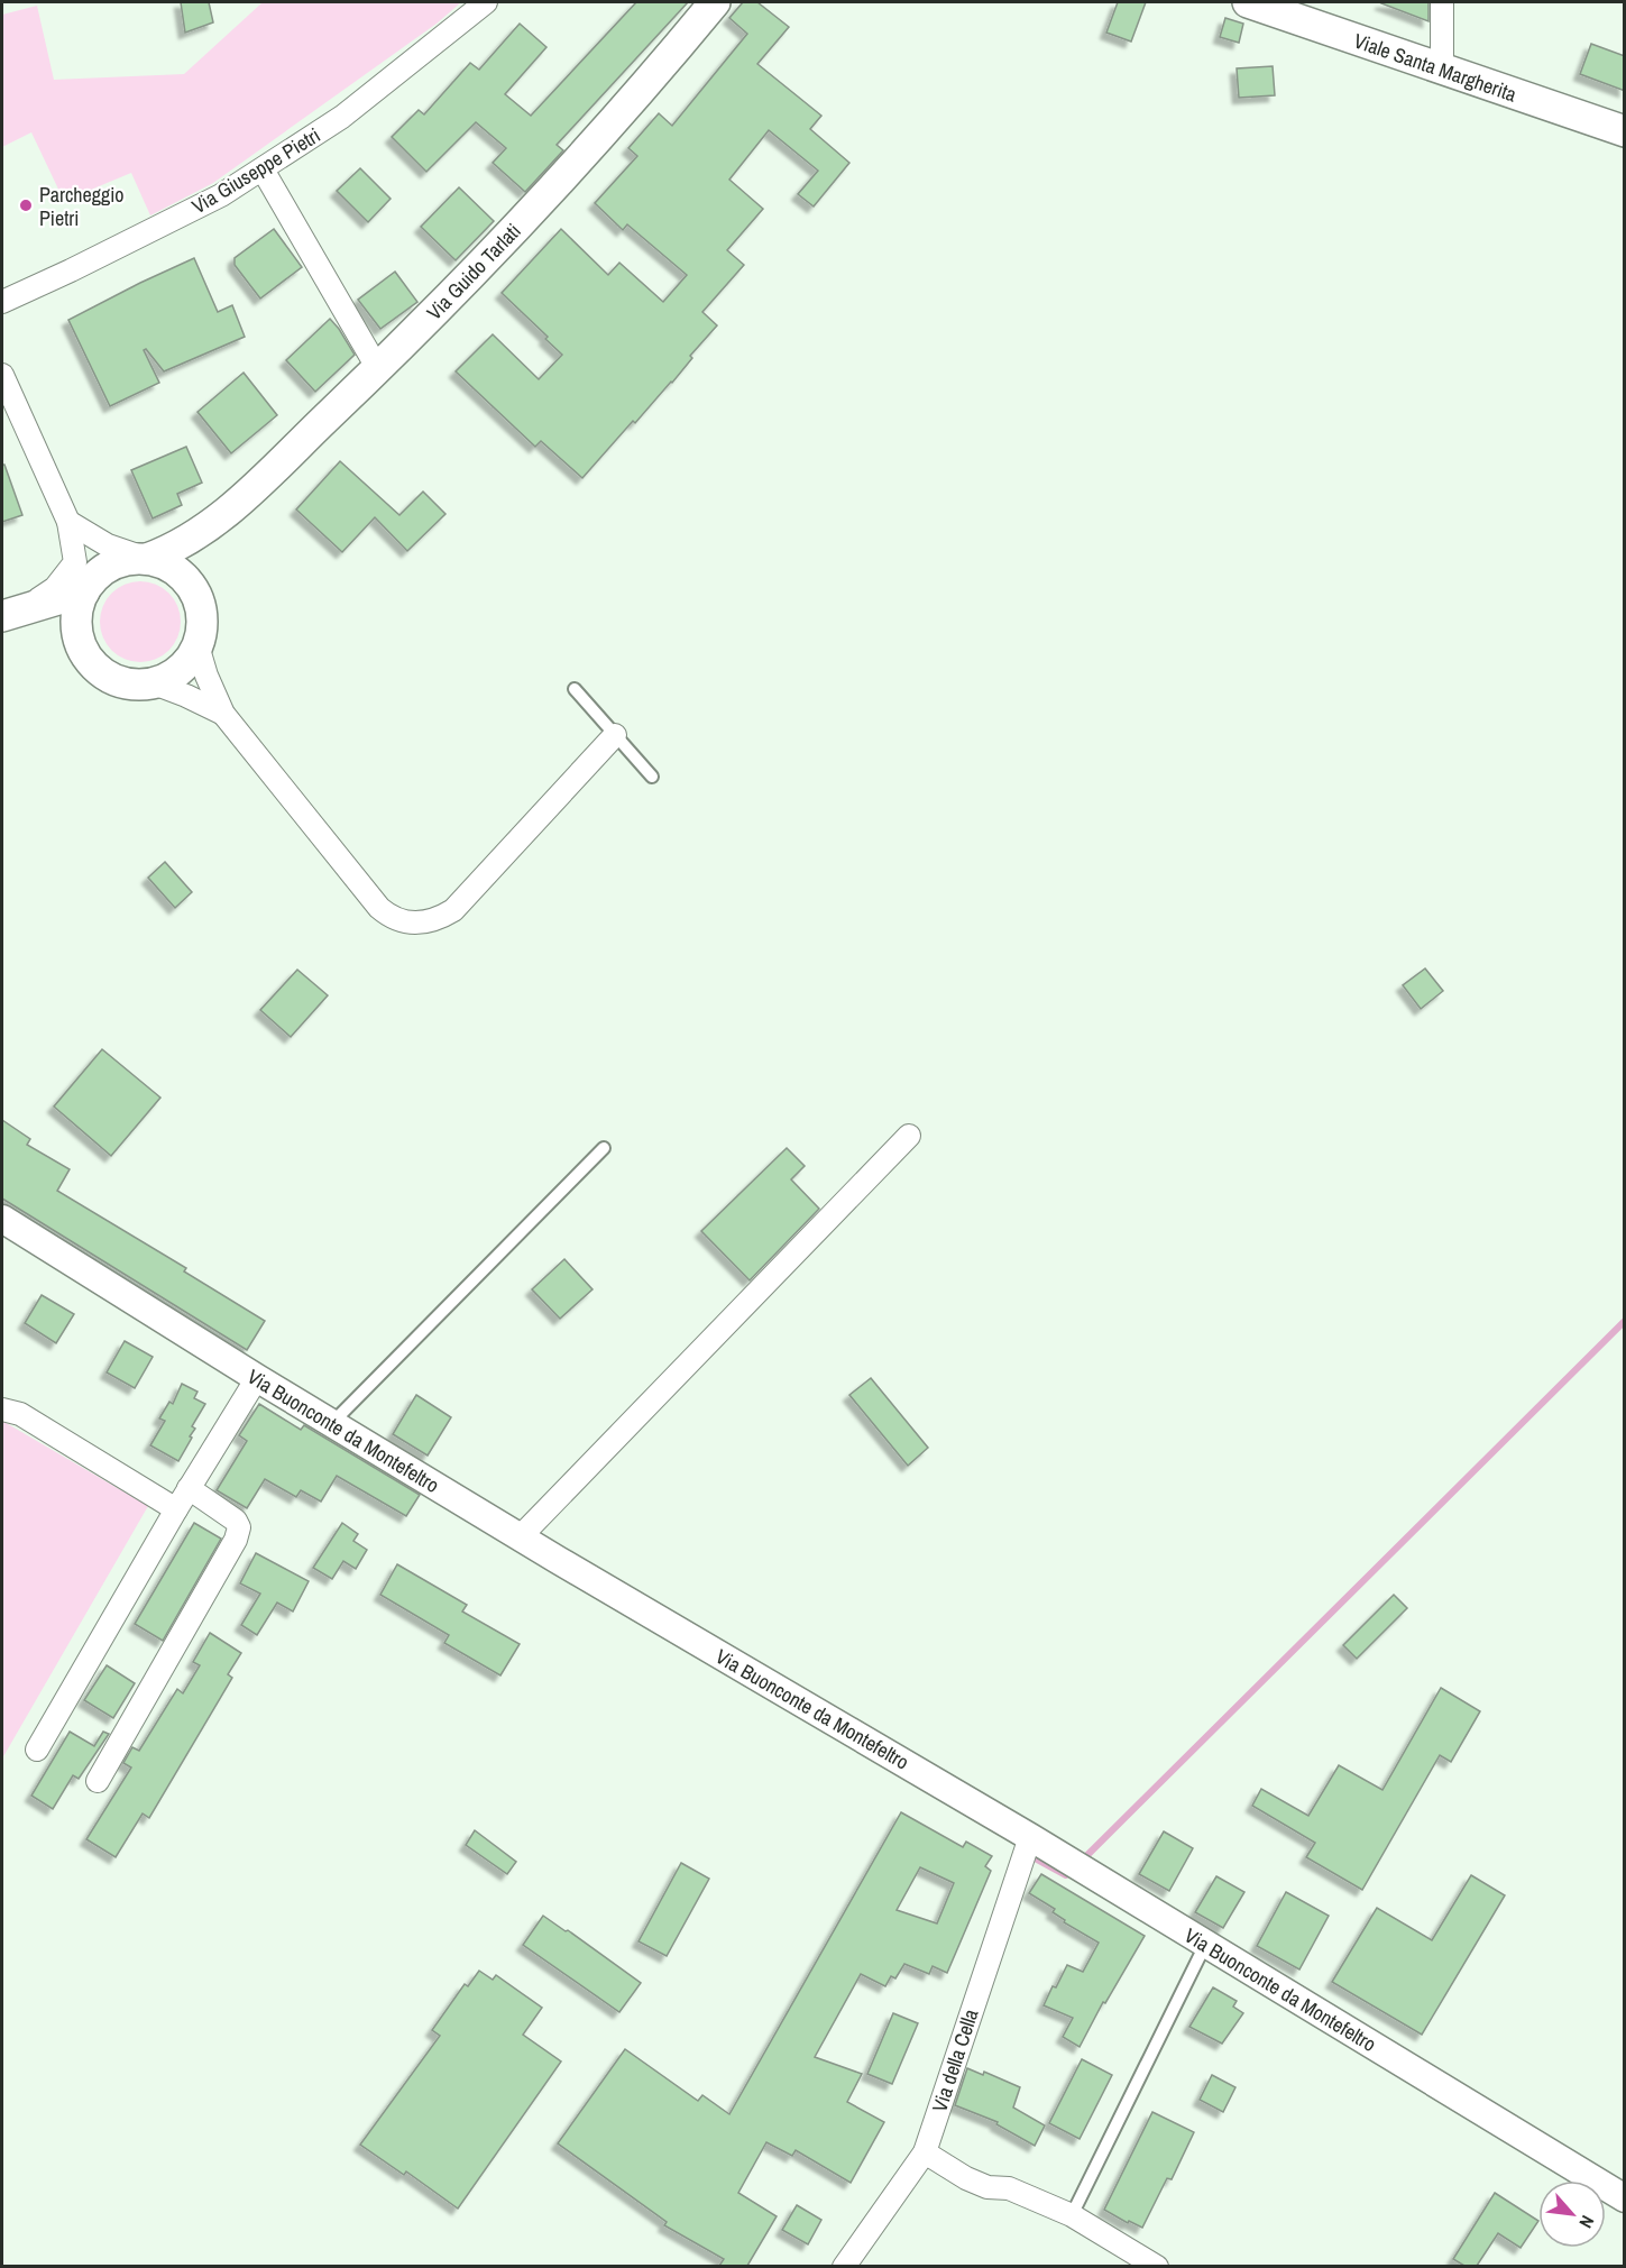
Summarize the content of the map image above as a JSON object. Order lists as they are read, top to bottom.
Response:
{
  "streets": {
    "main road": ["Viale Santa Margherita", "Via Guido Tarlati"],
    "street": ["Via Giuseppe Pietri", "Via Buonconte da Montefeltro", "Via della Cella"]
  },
  "crossings": [
    ["Via Buonconte da Montefeltro", "Via della Cella"]
  ],
  "places": ["Parcheggio Pietri"],
  "north": "bottom right"
}
